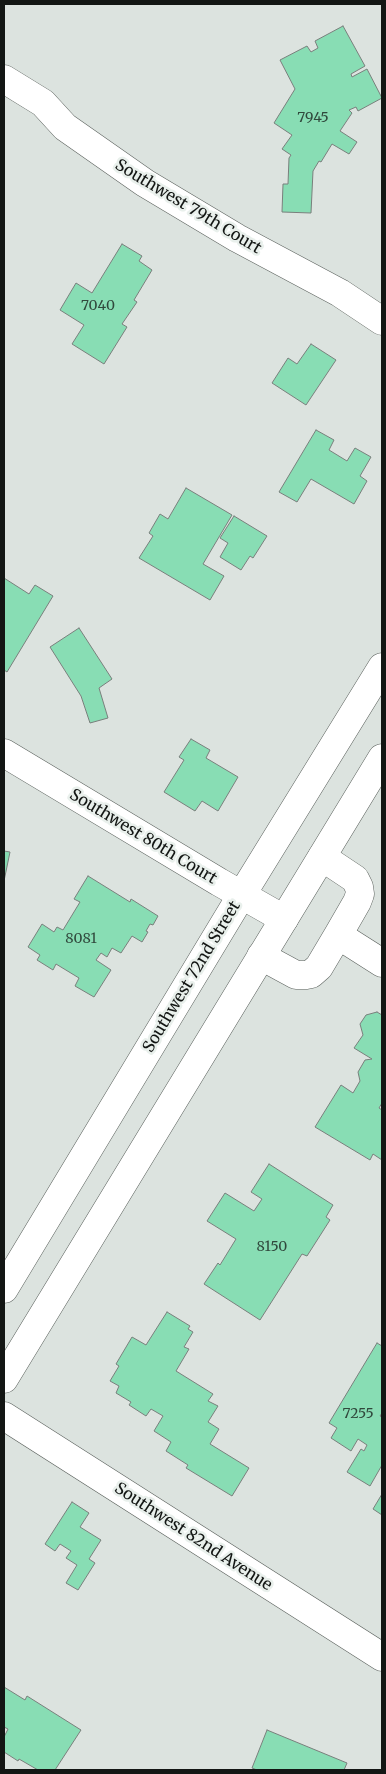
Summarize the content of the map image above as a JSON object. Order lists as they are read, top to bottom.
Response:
{
  "streets": {
    "street": [
      "Southwest 79th Court",
      "Southwest 80th Court",
      "Southwest 72nd Street",
      "Southwest 82nd Avenue"
    ]
  },
  "crossings": [
    ["Southwest 80th Court", "Southwest 72nd Street"]
  ],
  "house_numbers": [
    "7945",
    "7040",
    "8081",
    "8150",
    "7255"
  ]
}
